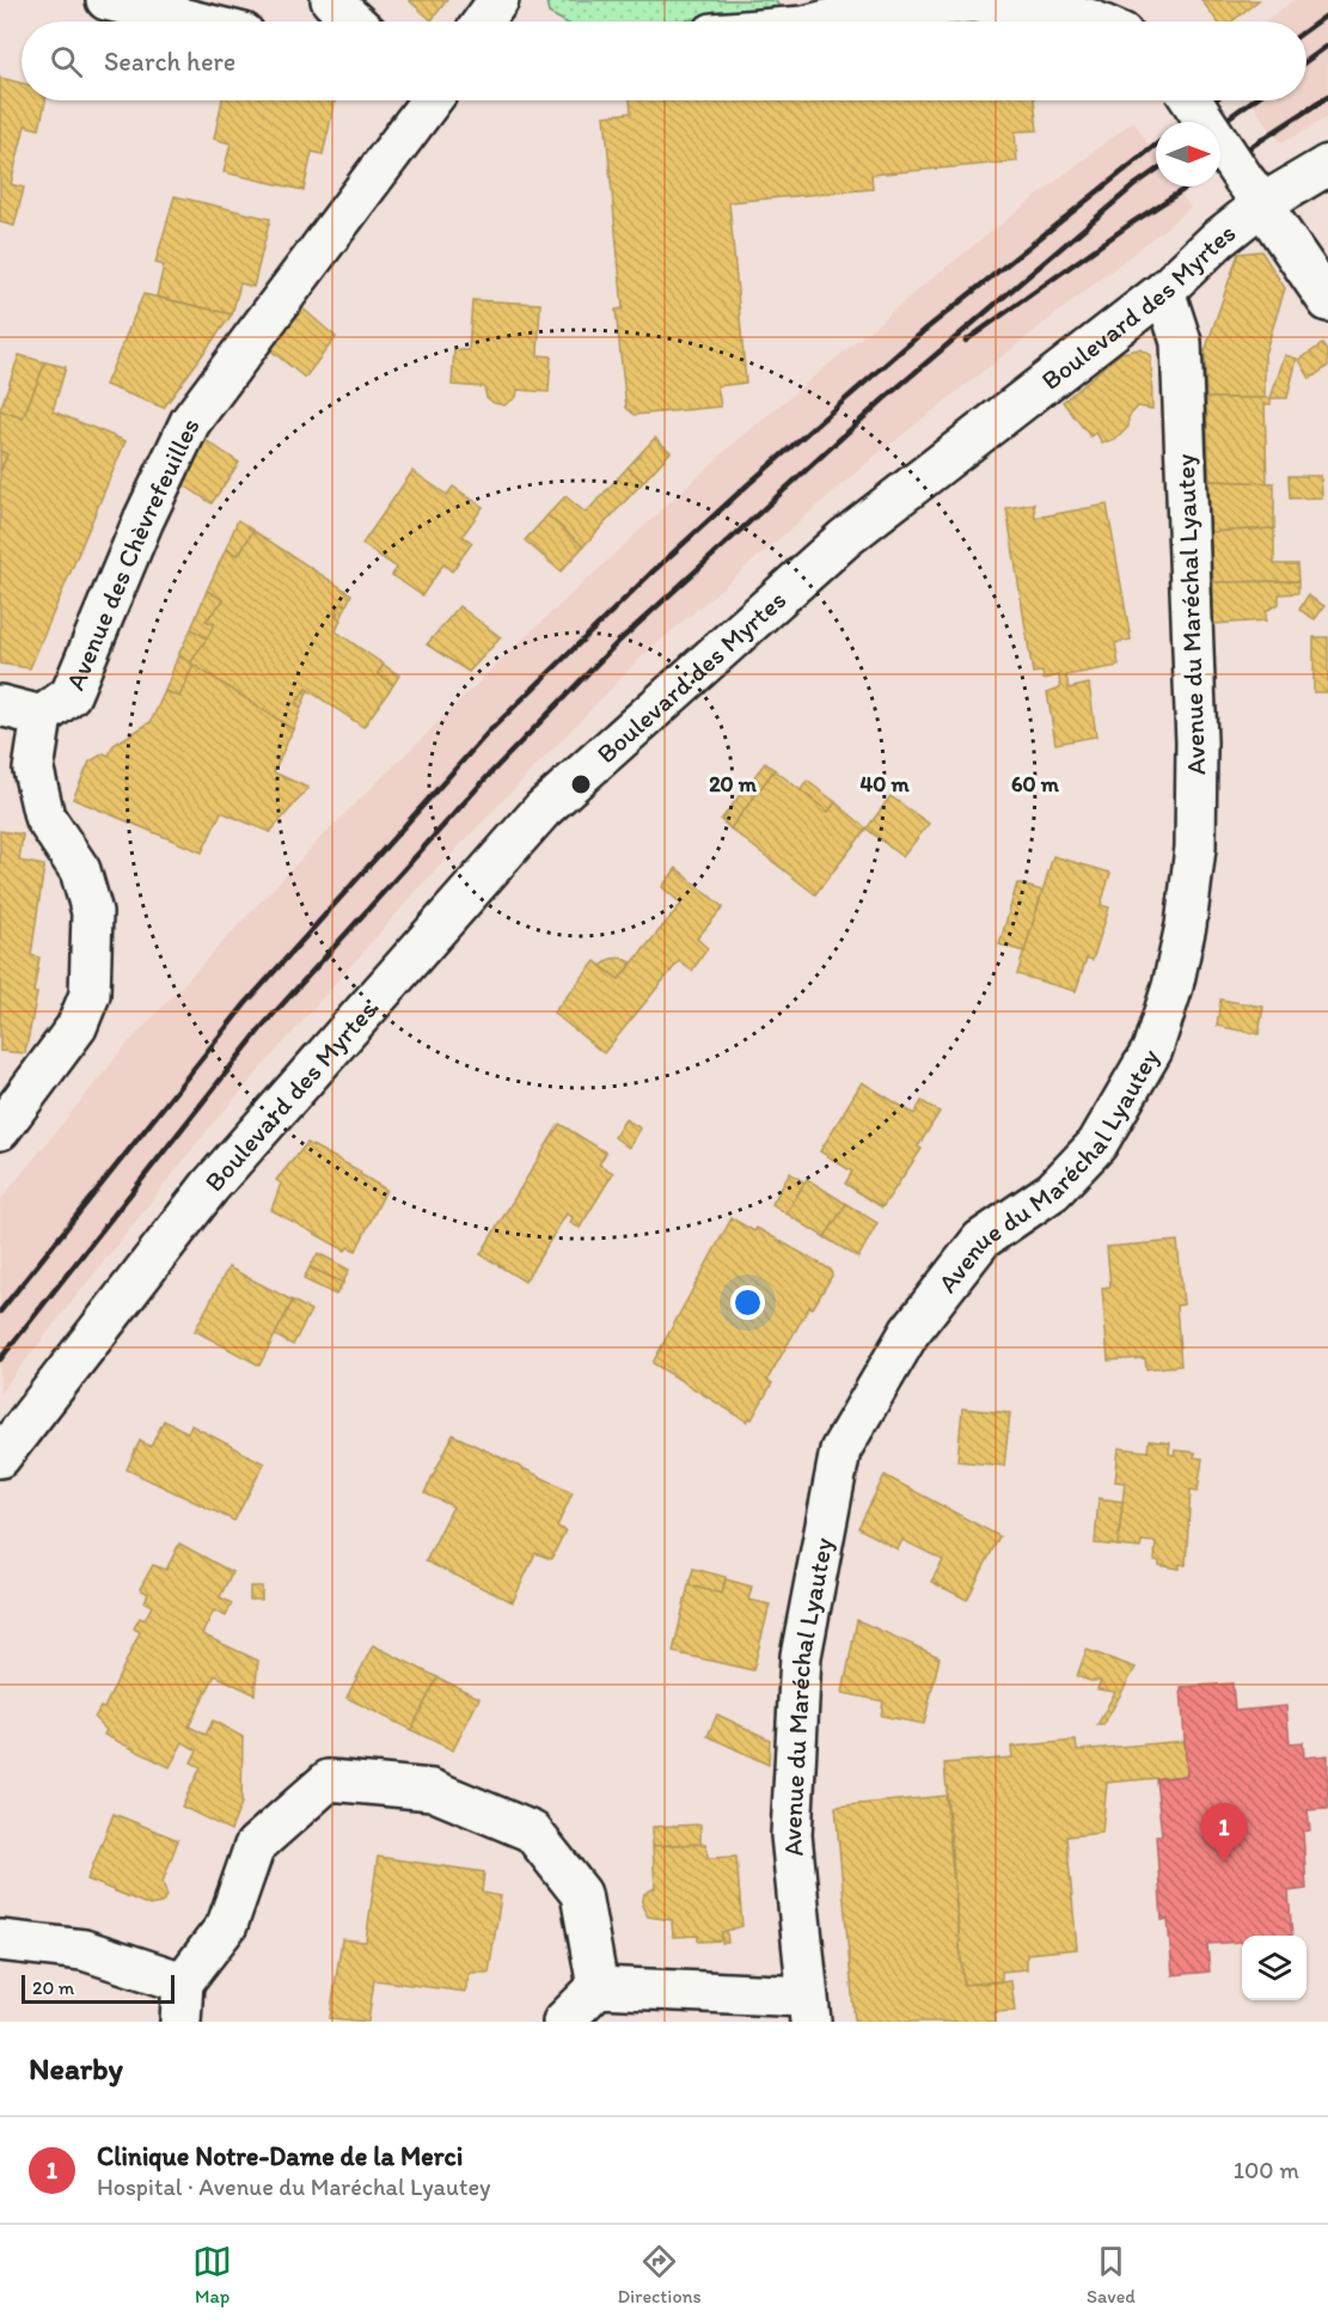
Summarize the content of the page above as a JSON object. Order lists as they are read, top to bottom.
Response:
{
  "streets": {
    "street": ["Boulevard des Myrtes", "Avenue des Chèvrefeuilles", "Avenue du Maréchal Lyautey"]
  },
  "crossings": [
    ["Boulevard des Myrtes", "Avenue du Maréchal Lyautey"]
  ],
  "scale_bar": "20 m",
  "north": "right",
  "page": {
    "search": "Search here",
    "pins": "1",
    "scale": "20 m",
    "heading": "Nearby",
    "list": [
      {
        "mark": "1",
        "name": "Clinique Notre-Dame de la Merci",
        "note": "Hospital · Avenue du Maréchal Lyautey",
        "value": "100 m"
      }
    ],
    "nav": ["Map", "Directions", "Saved"]
  },
  "rings": ["20 m", "40 m", "60 m"]
}
